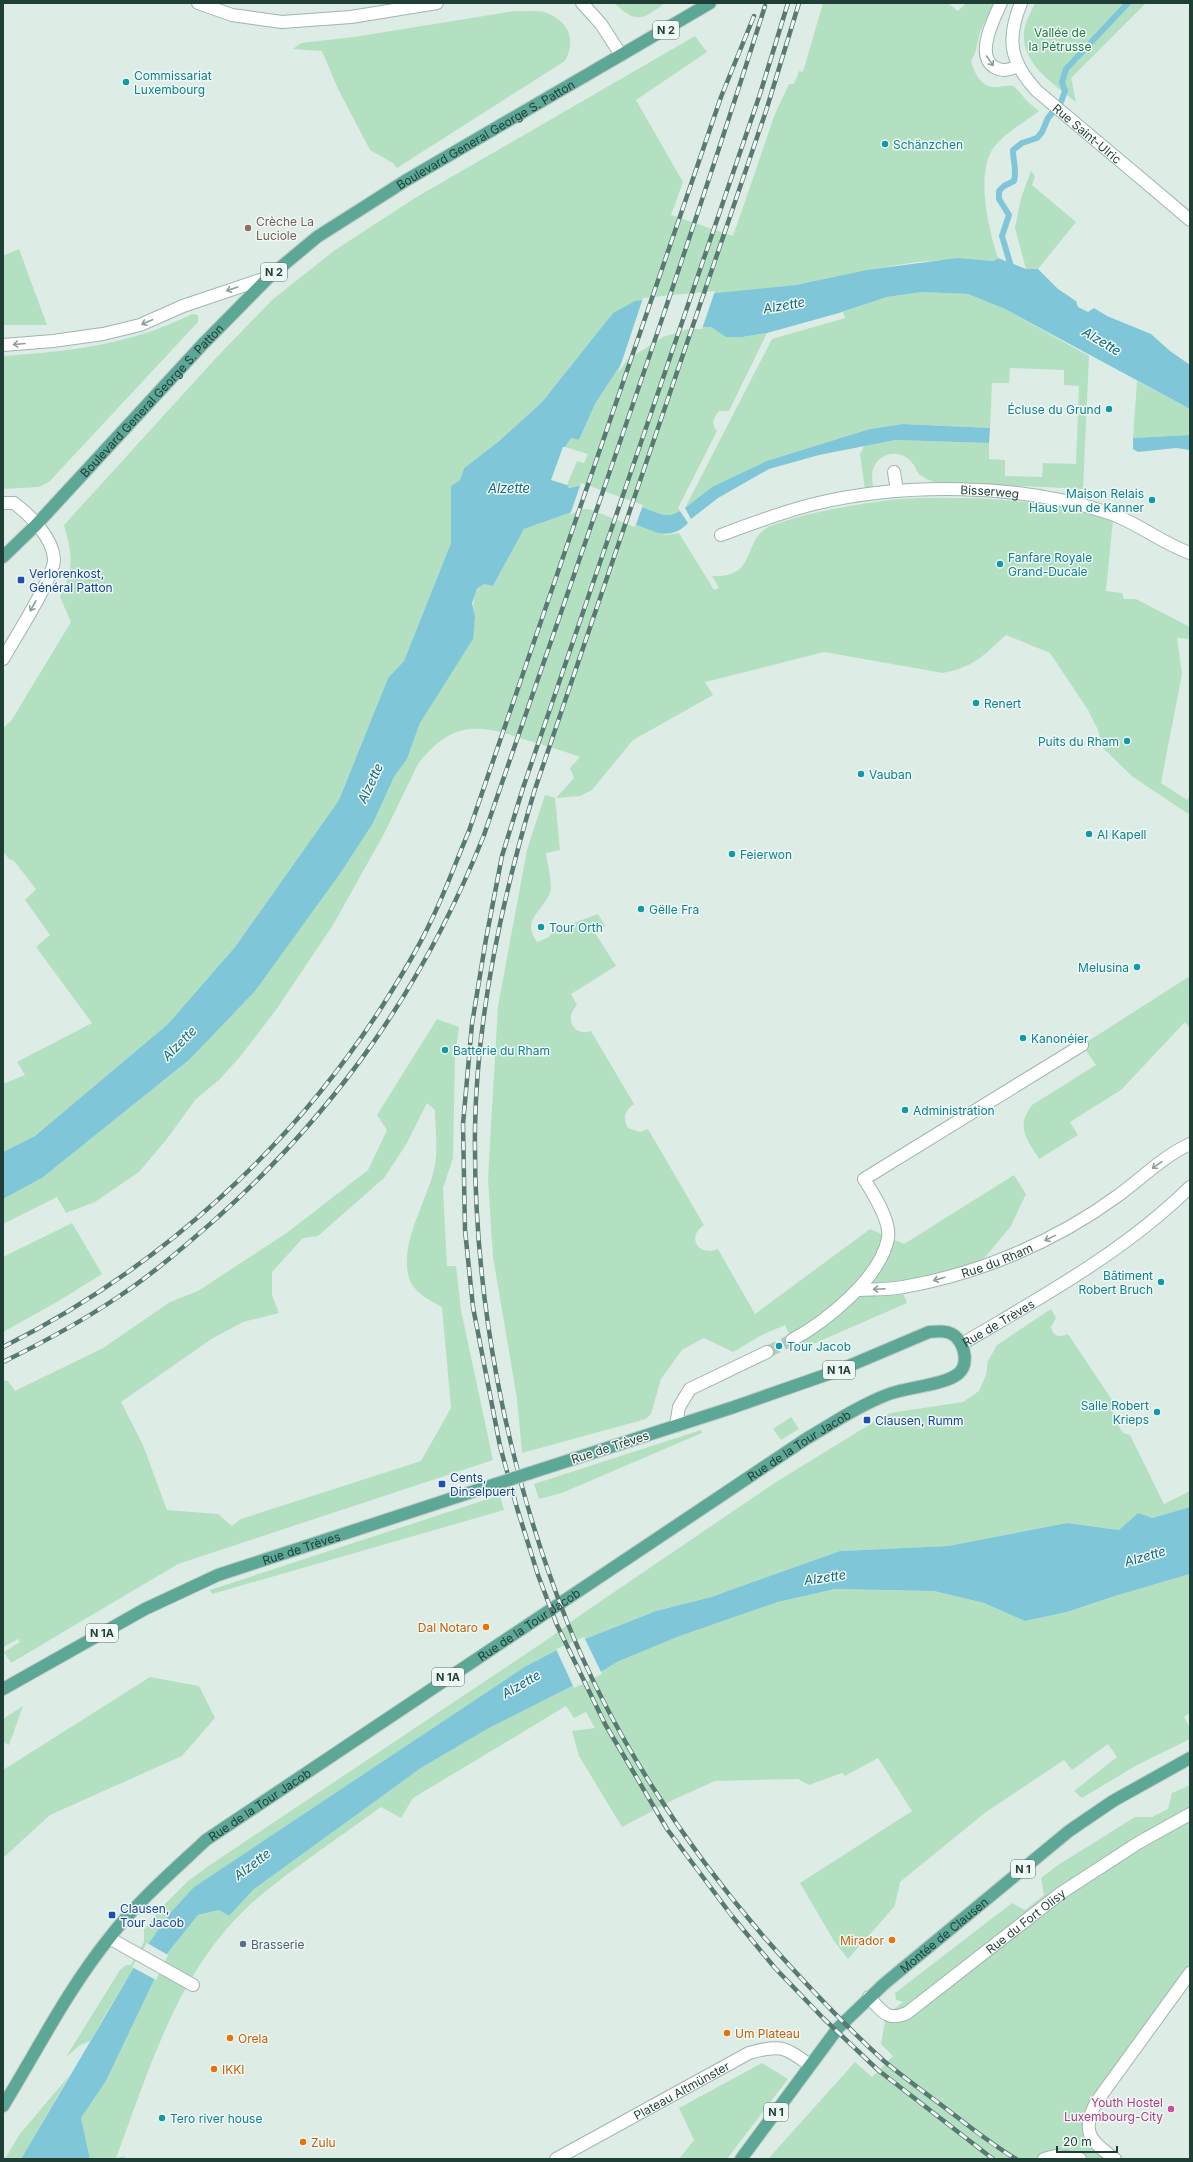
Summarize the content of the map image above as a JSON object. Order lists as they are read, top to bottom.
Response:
{
  "streets": {
    "main road": [
      "N 2",
      "Boulevard General George S. Patton",
      "Rue de Trèves",
      "N 1A",
      "Rue de la Tour Jacob",
      "N 1",
      "Montée de Clausen"
    ],
    "street": [
      "Rue Saint-Ulric",
      "Bisserweg",
      "Rue du Rham",
      "Rue du Fort Olisy",
      "Plateau Altmünster"
    ]
  },
  "crossings": [
    ["Rue de Trèves", "Rue de la Tour Jacob"],
    ["Rue du Fort Olisy", "Montée de Clausen"],
    ["Montée de Clausen", "Plateau Altmünster"]
  ],
  "one_way": ["Rue du Rham"],
  "water": ["Alzette"],
  "parks": ["Vallée de la Pétrusse"],
  "places": {
    "other": [
      "Commissariat Luxembourg",
      "Schänzchen",
      "Crèche La Luciole",
      "Écluse du Grund",
      "Maison Relais Haus vun de Kanner",
      "Fanfare Royale Grand-Ducale",
      "Renert",
      "Puits du Rham",
      "Vauban",
      "Al Kapell",
      "Feierwon",
      "Gëlle Fra",
      "Tour Orth",
      "Melusina",
      "Kanonéier",
      "Batterie du Rham",
      "Administration",
      "Bâtiment Robert Bruch",
      "Tour Jacob",
      "Salle Robert Krieps",
      "Dal Notaro",
      "Mirador",
      "Brasserie",
      "Um Plateau",
      "Orela",
      "IKKI",
      "Youth Hostel Luxembourg-City",
      "Tero river house",
      "Zulu"
    ],
    "transit": [
      "Verlorenkost, Général Patton",
      "Clausen, Rumm",
      "Cents, Dinselpuert",
      "Clausen, Tour Jacob"
    ]
  },
  "scale_bar": "20 m"
}
